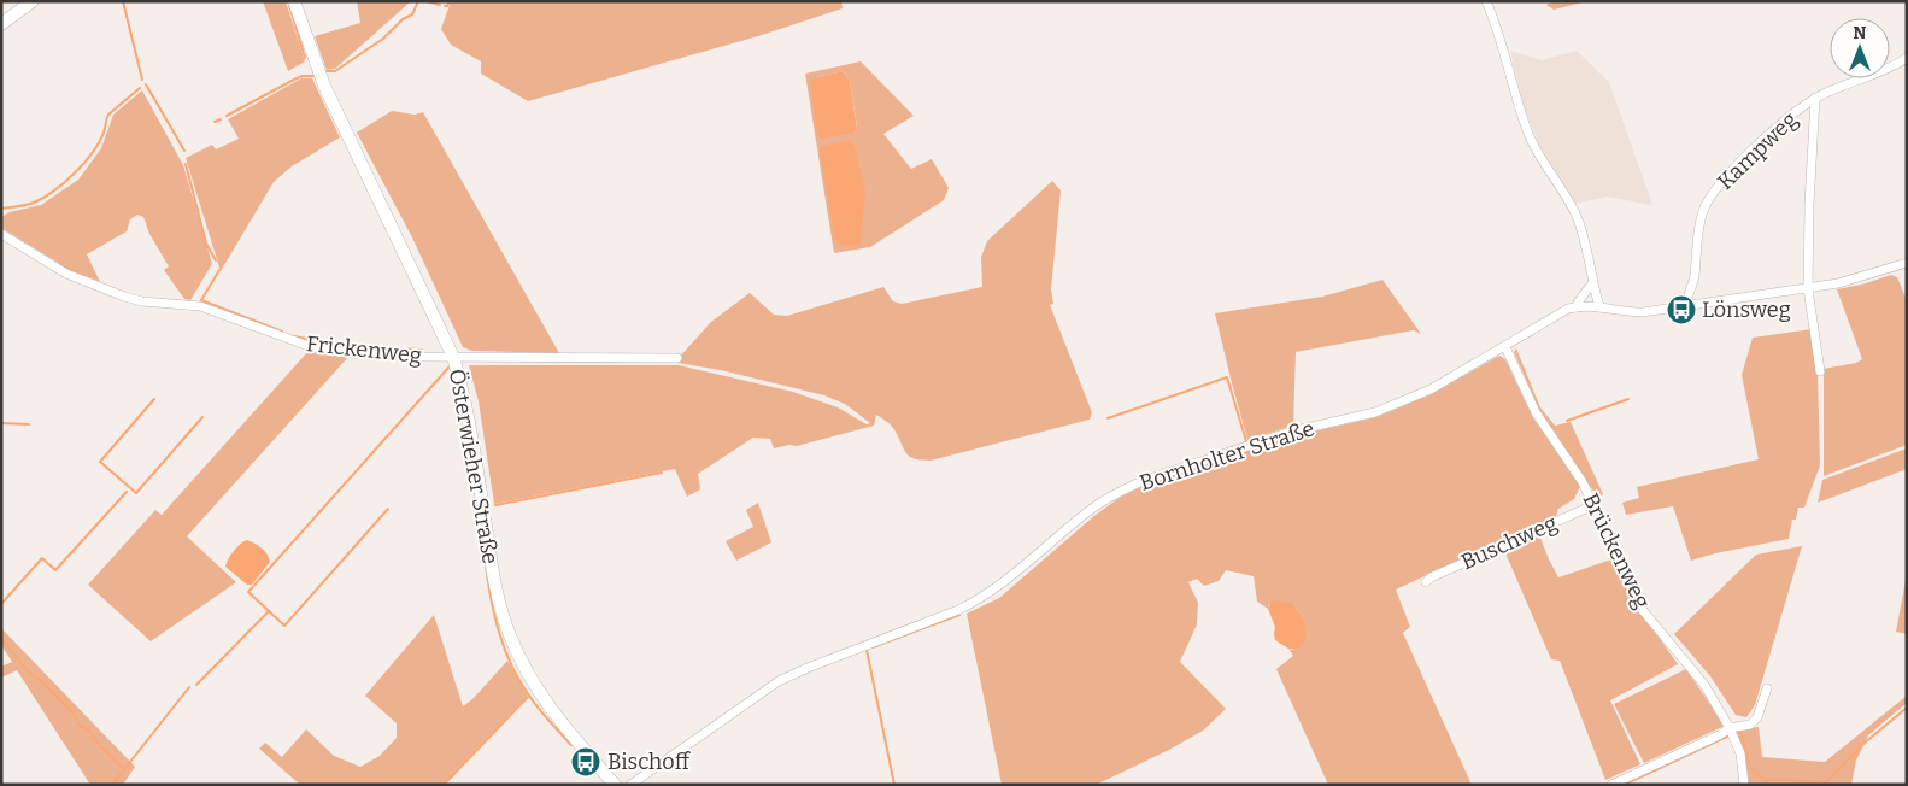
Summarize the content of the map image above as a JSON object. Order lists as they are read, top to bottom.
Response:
{
  "streets": {
    "street": [
      "Kampweg",
      "Frickenweg",
      "Bornholter Straße",
      "Österwieher Straße",
      "Buschweg",
      "Brückenweg"
    ]
  },
  "crossings": [
    ["Kampweg", "Bornholter Straße"],
    ["Frickenweg", "Österwieher Straße"],
    ["Bornholter Straße", "Brückenweg"],
    ["Buschweg", "Brückenweg"]
  ],
  "places": {
    "bus stop": ["Lönsweg", "Bischoff"]
  },
  "north": "top"
}
